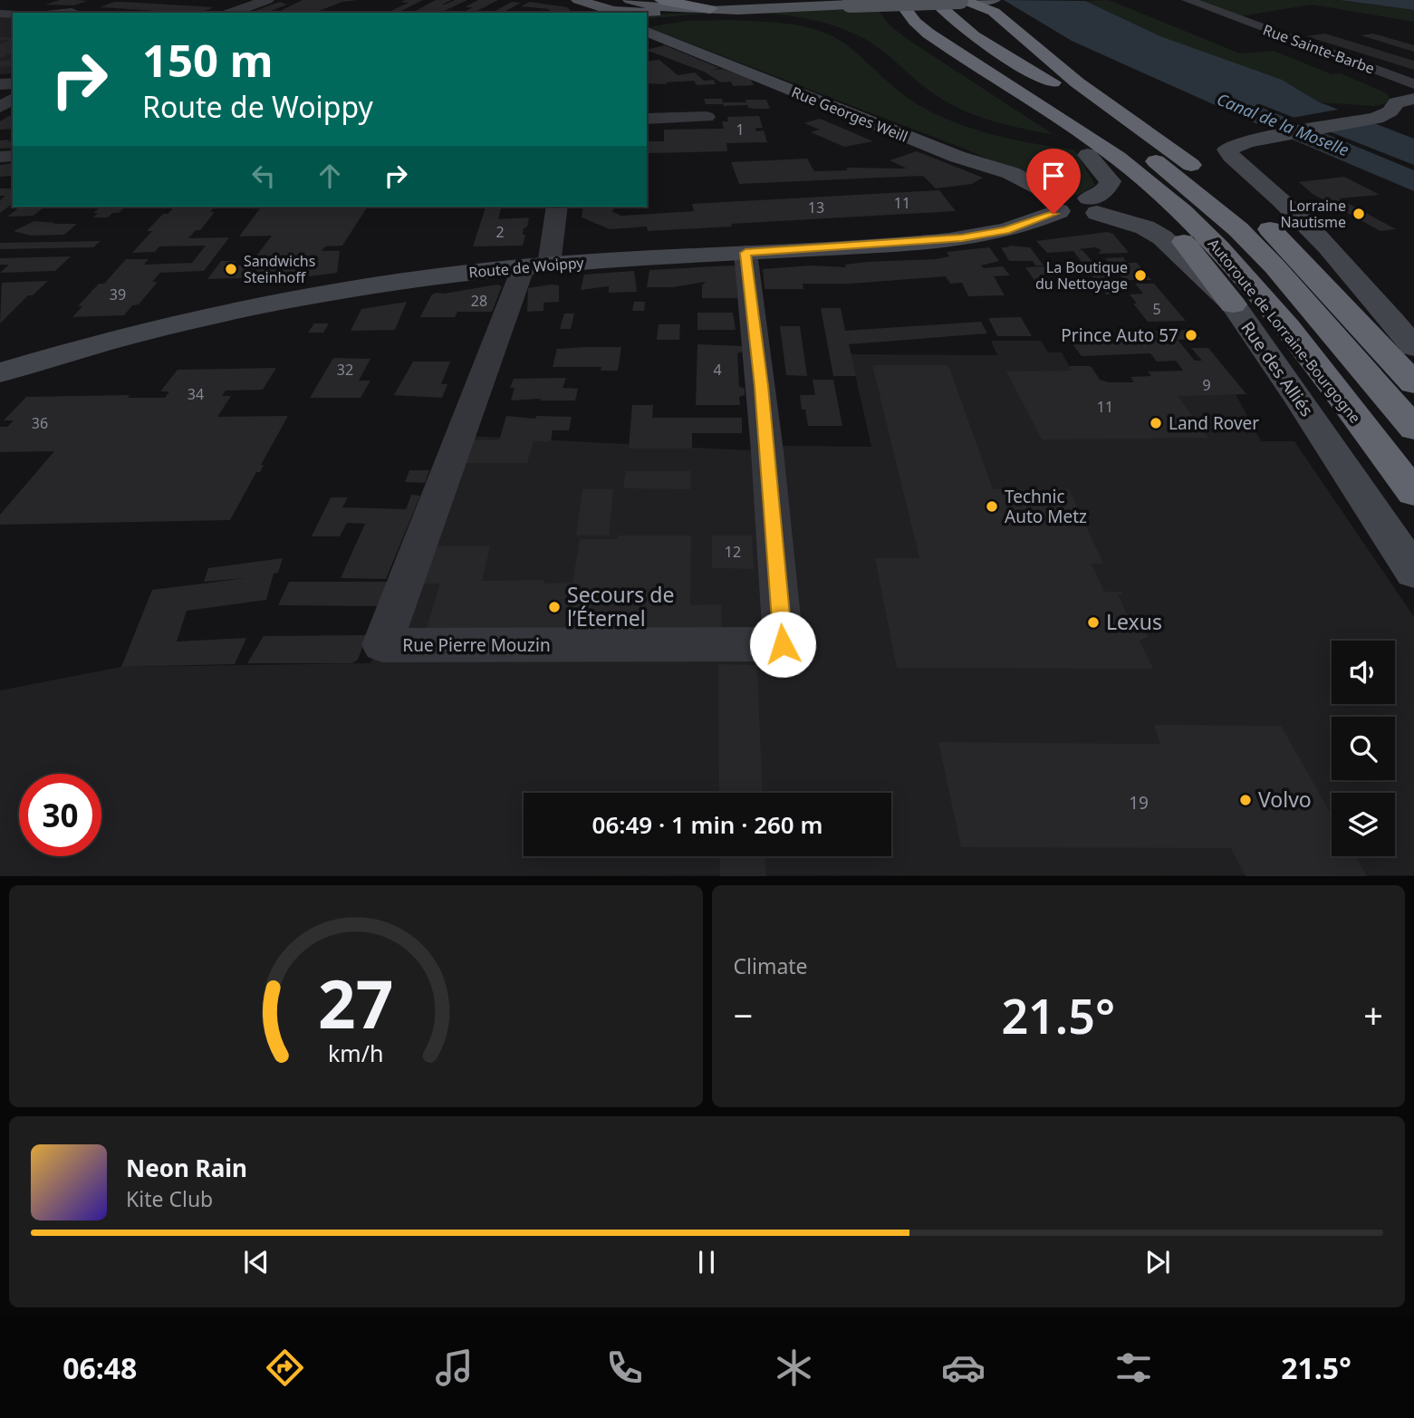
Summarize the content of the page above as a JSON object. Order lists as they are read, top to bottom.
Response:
{
  "streets": {
    "highway": ["Autoroute de Lorraine-Bourgogne"],
    "main road": ["Rue Georges Weill", "Route de Woippy", "Rue des Alliés"],
    "street": ["Rue Sainte-Barbe", "Rue Pierre Mouzin"]
  },
  "crossings": [
    ["Rue Georges Weill", "Route de Woippy"],
    ["Rue Georges Weill", "Rue des Alliés"],
    ["Route de Woippy", "Rue des Alliés"],
    ["Route de Woippy", "Rue Pierre Mouzin"]
  ],
  "water": ["Canal de la Moselle"],
  "places": [
    "Lorraine Nautisme",
    "Sandwichs Steinhoff",
    "La Boutique du Nettoyage",
    "Prince Auto 57",
    "Land Rover",
    "Technic Auto Metz",
    "Secours de l’Éternel",
    "Lexus",
    "Volvo"
  ],
  "house_numbers": [
    "1",
    "11",
    "13",
    "2",
    "39",
    "28",
    "5",
    "32",
    "4",
    "9",
    "34",
    "11",
    "36",
    "12",
    "19"
  ],
  "page": {
    "turn": ["150 m", "Route de Woippy"],
    "limit": "30",
    "trip": "06:49 · 1 min · 260 m",
    "tile": "Climate",
    "heat": ["−", "21.5°", "+"],
    "song": ["Neon Rain", "Kite Club"],
    "tabs": ["06:48", "21.5°"],
    "gauge": ["27", "km/h"]
  }
}
